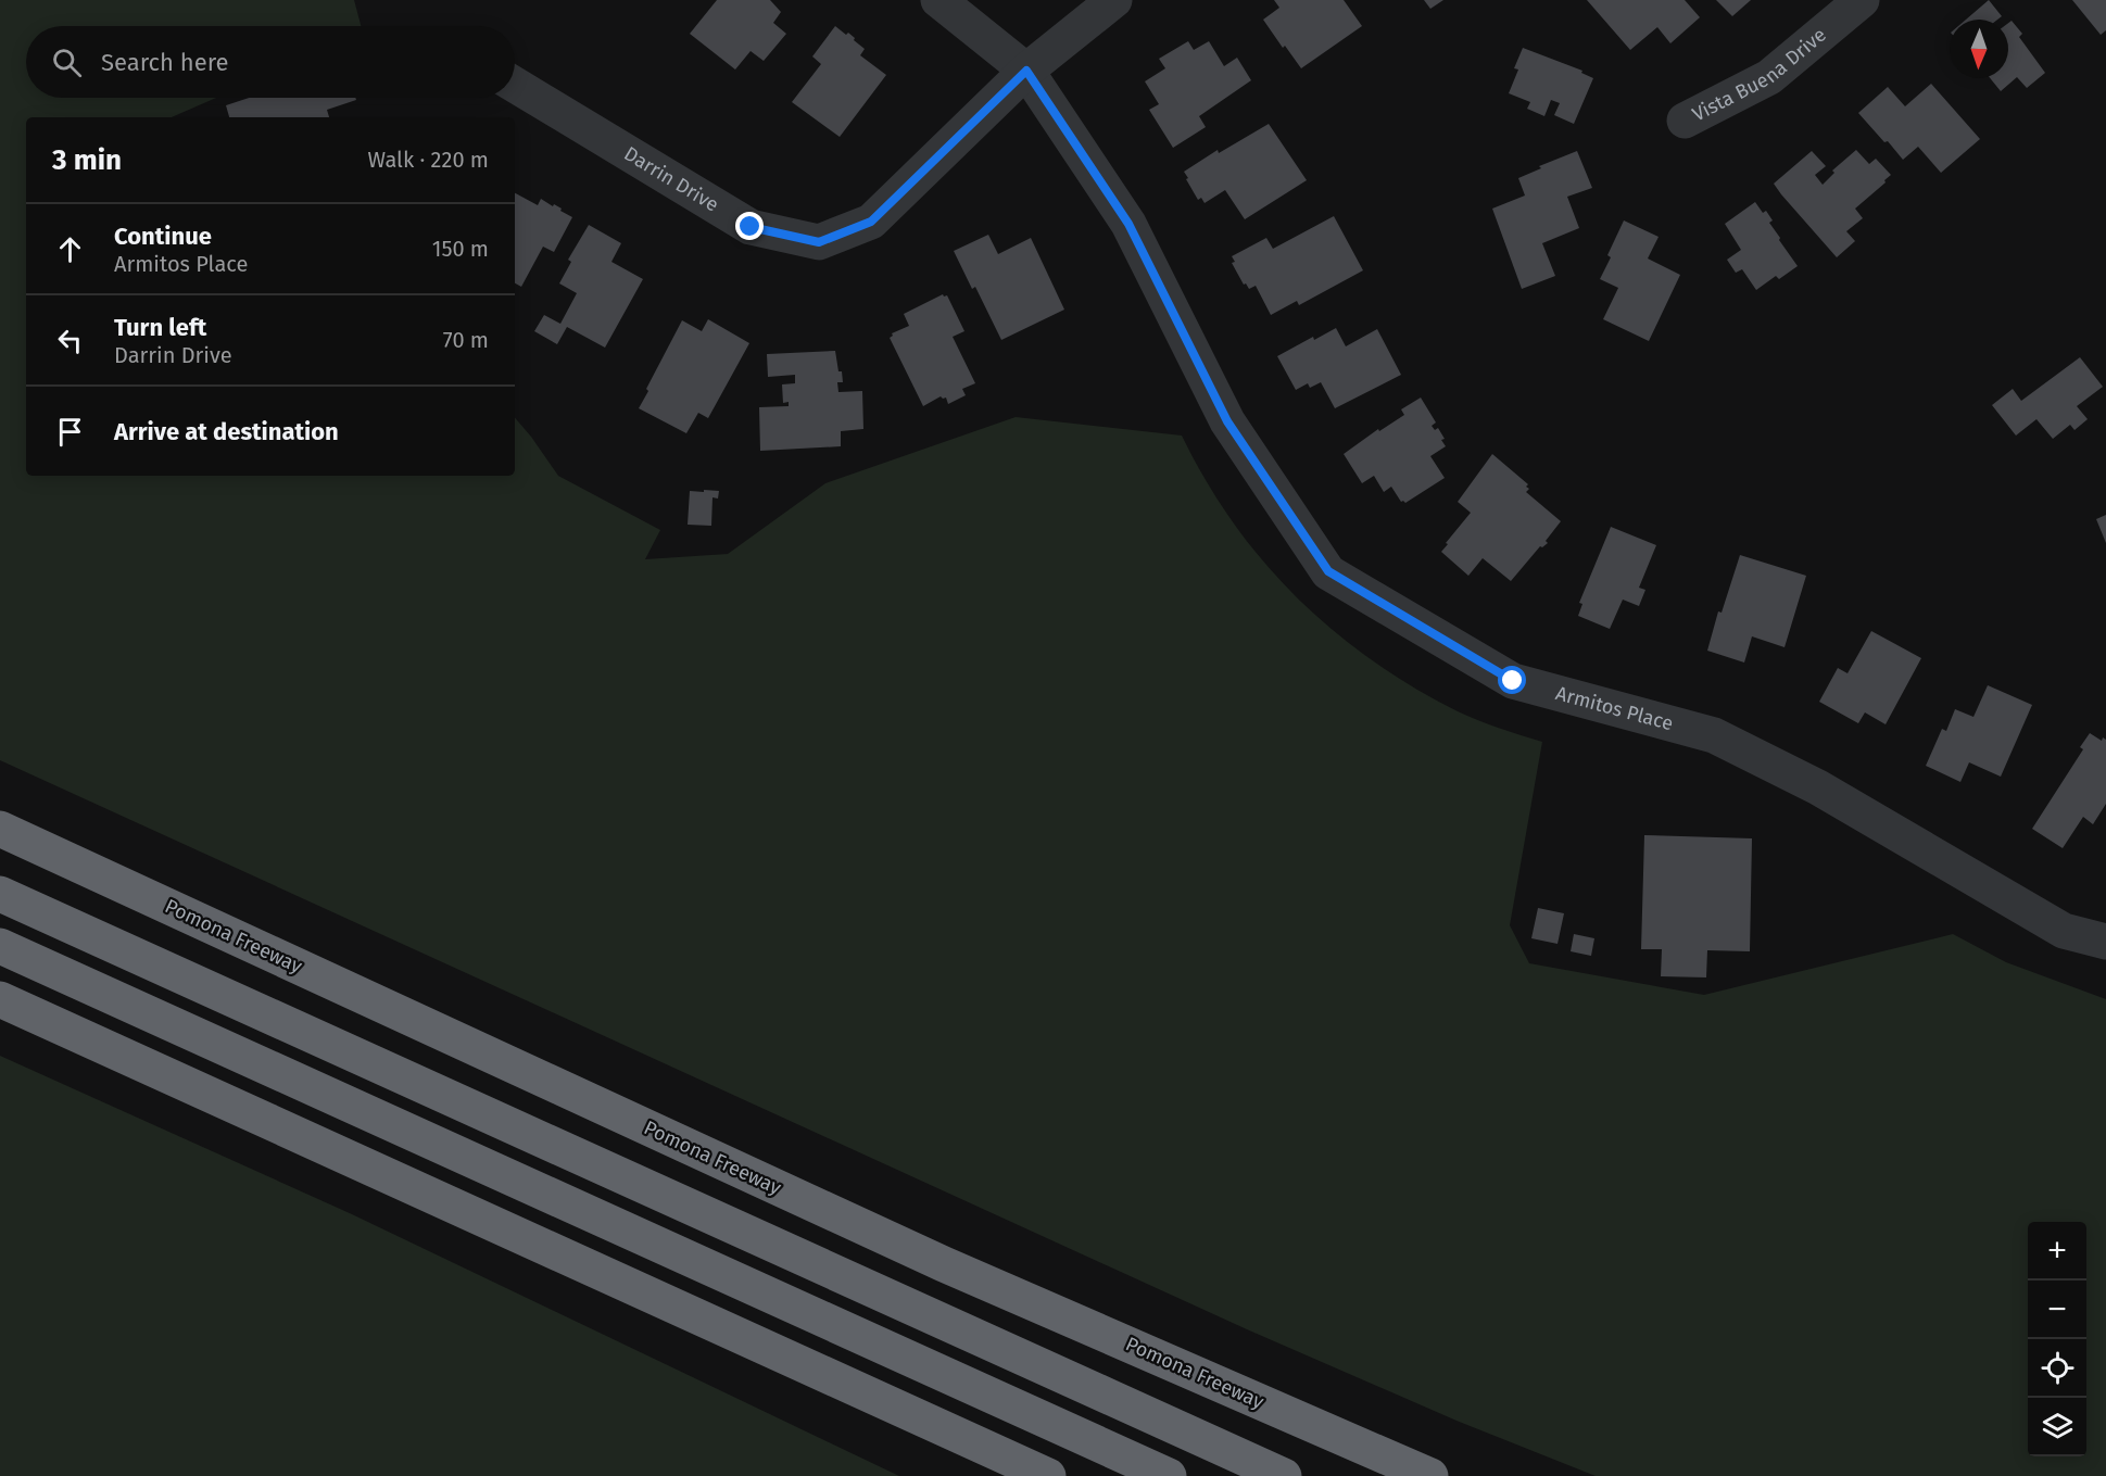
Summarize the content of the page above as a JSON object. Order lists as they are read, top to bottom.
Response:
{
  "streets": {
    "highway": ["Pomona Freeway"],
    "street": ["Vista Buena Drive", "Darrin Drive", "Armitos Place"]
  },
  "crossings": [
    ["Darrin Drive", "Armitos Place"]
  ],
  "north": "bottom",
  "page": {
    "search": "Search here",
    "heading": ["3 min", "Walk · 220 m"],
    "list": [
      ["Continue", "Armitos Place", "150 m"],
      ["Turn left", "Darrin Drive", "70 m"],
      "Arrive at destination"
    ],
    "map_buttons": ["+", "−"]
  }
}
